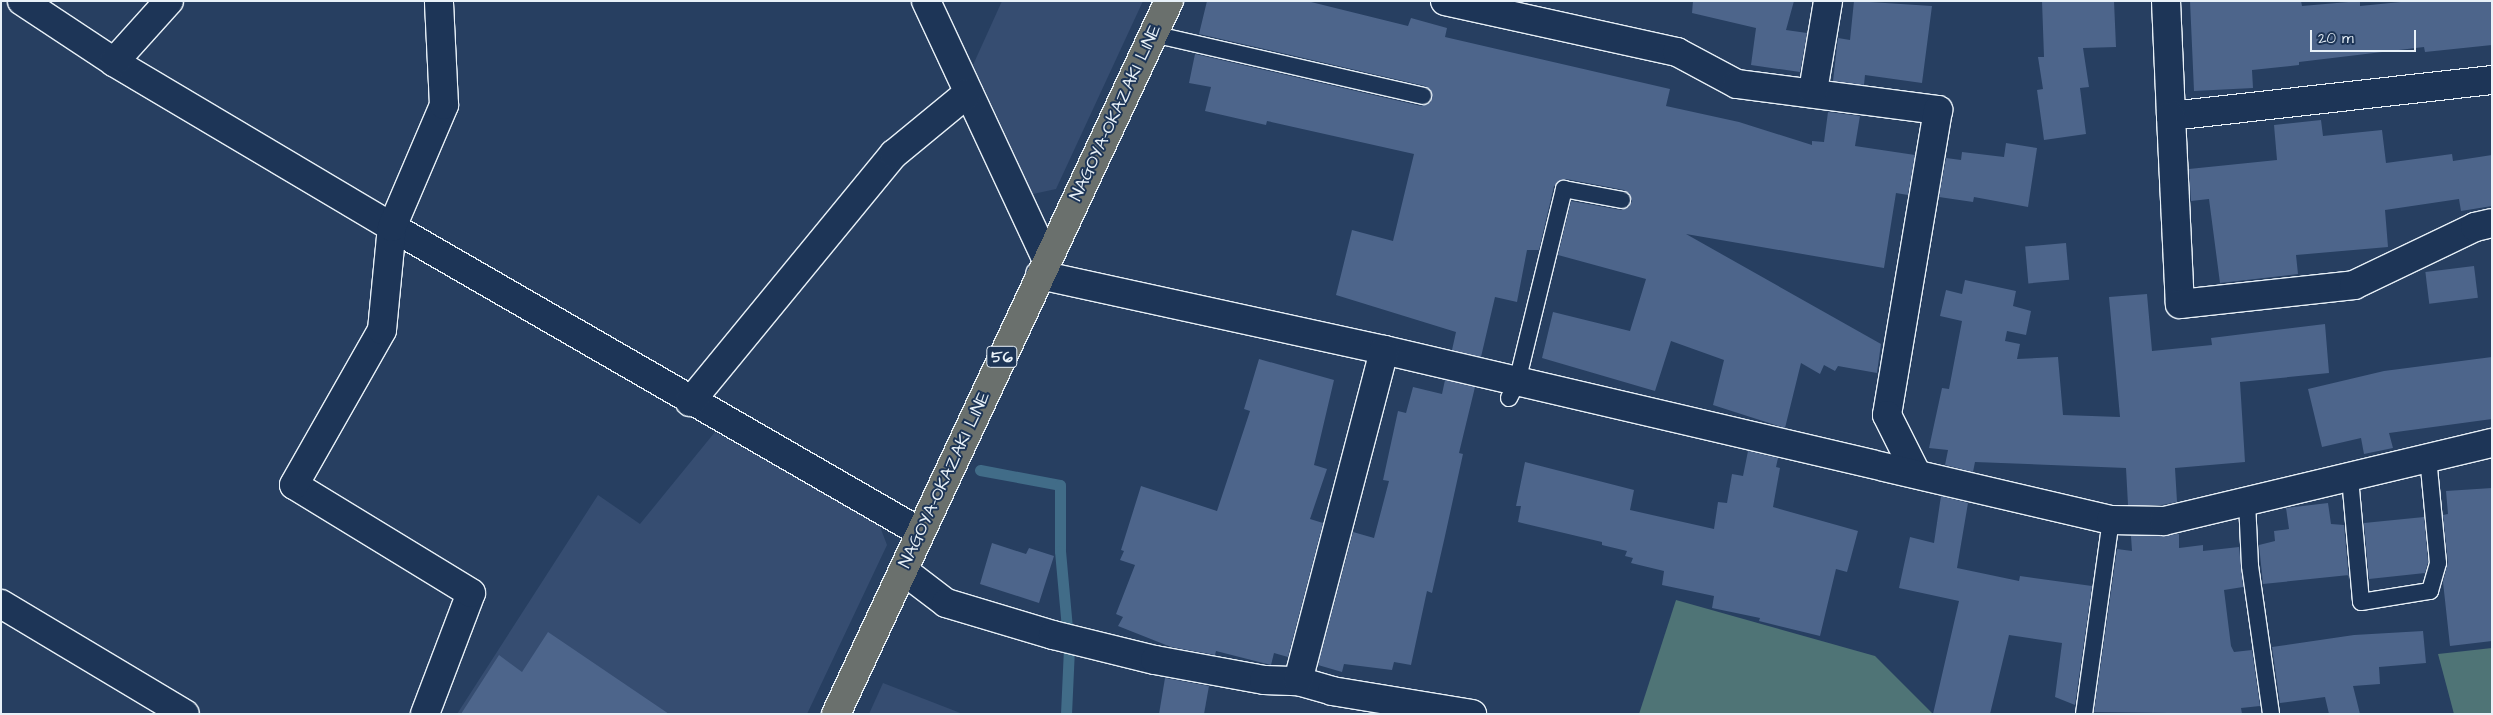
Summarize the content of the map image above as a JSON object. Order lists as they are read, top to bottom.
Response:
{
  "streets": {
    "main road": ["NAGOYA-OKAZAKI LINE", "56"]
  },
  "scale_bar": "20 m"
}
